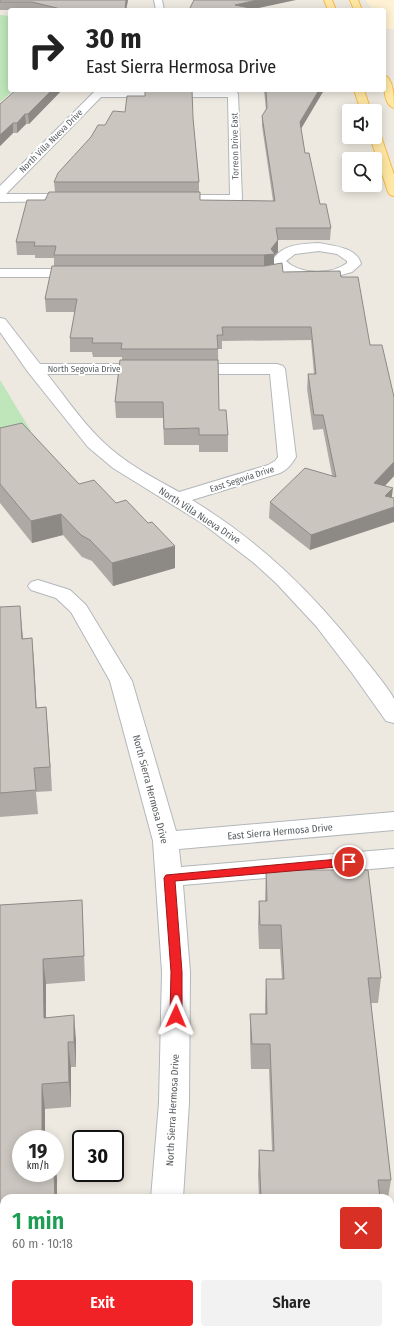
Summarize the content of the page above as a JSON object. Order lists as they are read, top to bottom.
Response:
{
  "streets": {
    "street": [
      "North Villa Nueva Drive",
      "Torreon Drive East",
      "North Segovia Drive",
      "East Segovia Drive",
      "North Sierra Hermosa Drive",
      "East Sierra Hermosa Drive"
    ]
  },
  "crossings": [
    ["North Villa Nueva Drive", "Torreon Drive East"],
    ["North Villa Nueva Drive", "North Segovia Drive"],
    ["North Villa Nueva Drive", "East Segovia Drive"],
    ["North Segovia Drive", "East Segovia Drive"],
    ["North Sierra Hermosa Drive", "East Sierra Hermosa Drive"]
  ],
  "page": {
    "turn": ["30 m", "East Sierra Hermosa Drive"],
    "speed": "19 km/h",
    "limit": "30",
    "heading": ["1 min", "60 m · 10:18"],
    "buttons": ["Exit", "Share"]
  }
}
